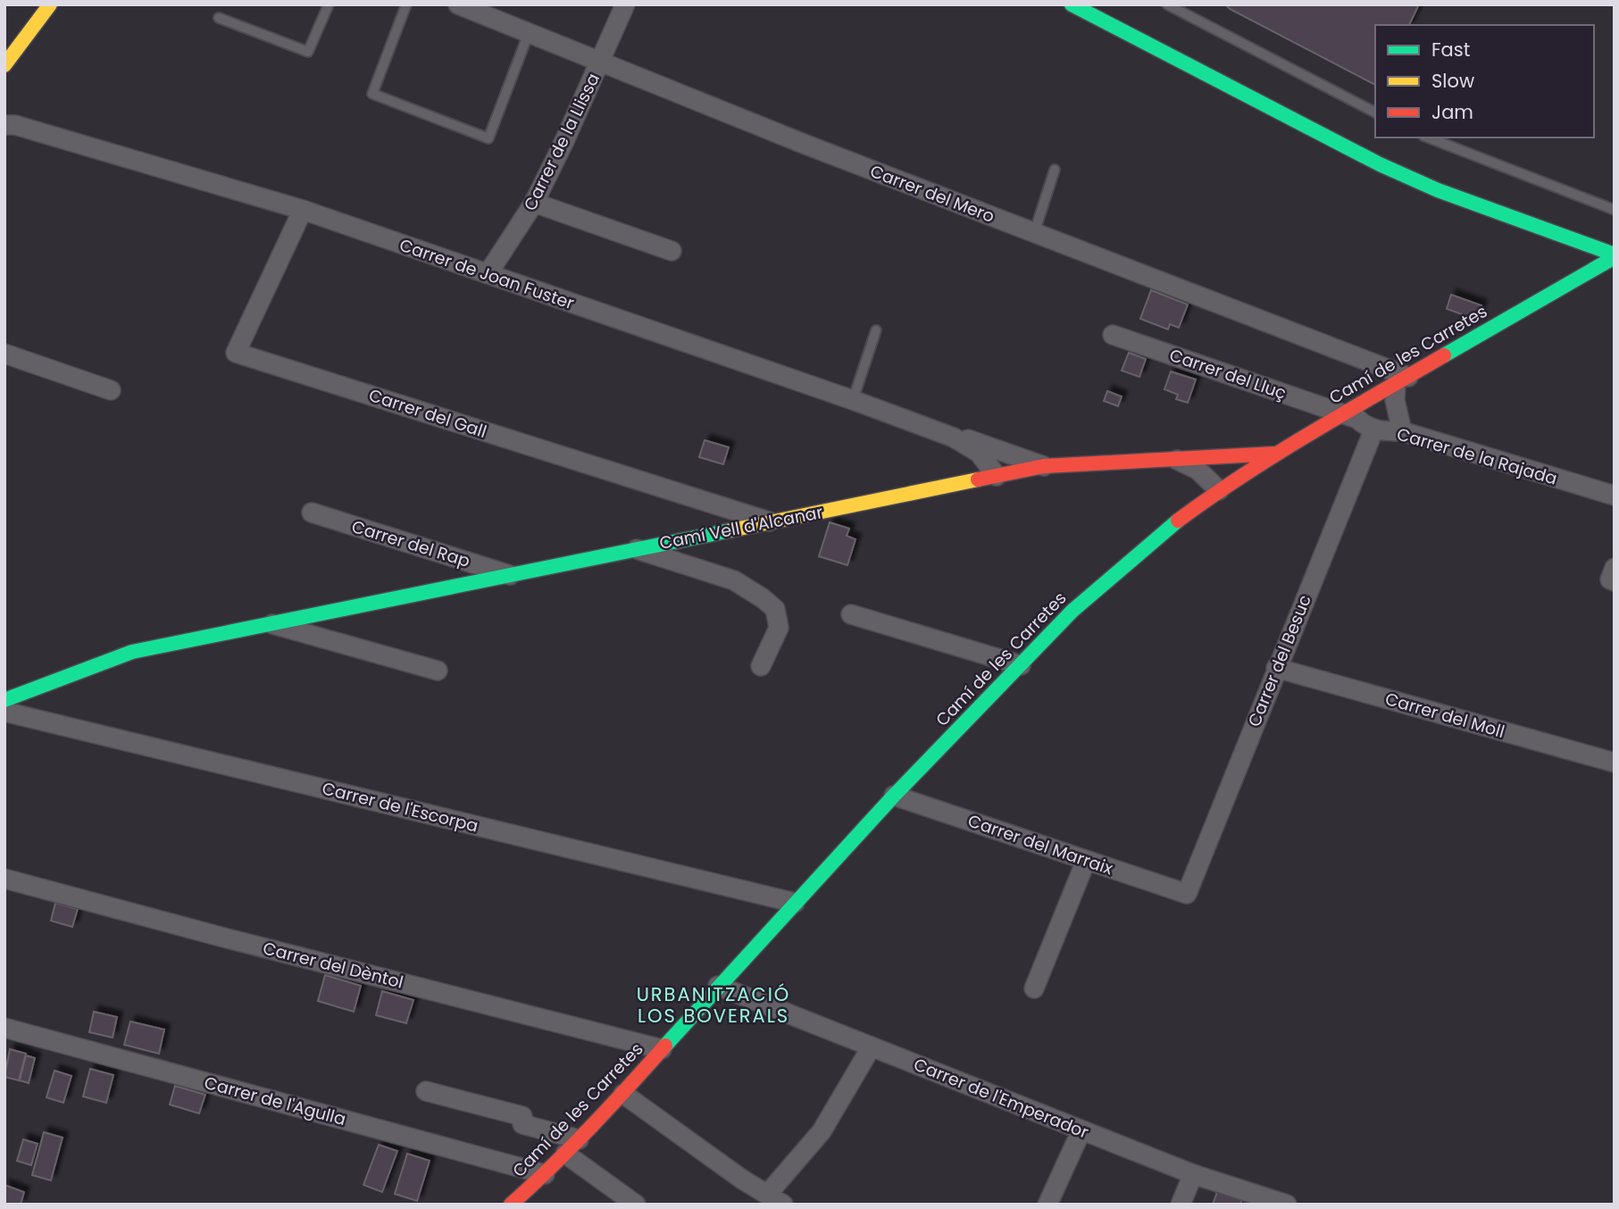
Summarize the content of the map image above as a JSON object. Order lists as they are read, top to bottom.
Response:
{
  "streets": {
    "street": [
      "Carrer de la Llissa",
      "Carrer del Mero",
      "Carrer de Joan Fuster",
      "Camí de les Carretes",
      "Carrer del Lluç",
      "Carrer del Gall",
      "Carrer de la Rajada",
      "Camí Vell d'Alcanar",
      "Carrer del Rap",
      "Carrer del Besuc",
      "Carrer del Moll",
      "Carrer de l'Escorpa",
      "Carrer del Marraix",
      "Carrer del Dèntol",
      "Carrer de l'Emperador",
      "Carrer de l'Agulla"
    ]
  },
  "crossings": [
    ["Carrer de la Llissa", "Carrer del Mero"],
    ["Carrer de la Llissa", "Carrer de Joan Fuster"],
    ["Carrer del Mero", "Camí de les Carretes"],
    ["Carrer de Joan Fuster", "Carrer del Gall"],
    ["Carrer de Joan Fuster", "Camí Vell d'Alcanar"],
    ["Camí de les Carretes", "Carrer del Lluç"],
    ["Camí de les Carretes", "Carrer de la Rajada"],
    ["Camí de les Carretes", "Camí Vell d'Alcanar"],
    ["Camí de les Carretes", "Carrer de l'Escorpa"],
    ["Camí de les Carretes", "Carrer del Marraix"],
    ["Camí de les Carretes", "Carrer del Dèntol"],
    ["Camí de les Carretes", "Carrer de l'Emperador"],
    ["Camí de les Carretes", "Carrer de l'Agulla"],
    ["Carrer del Lluç", "Carrer de la Rajada"],
    ["Carrer del Gall", "Camí Vell d'Alcanar"],
    ["Carrer de la Rajada", "Carrer del Besuc"],
    ["Camí Vell d'Alcanar", "Carrer del Rap"],
    ["Carrer del Besuc", "Carrer del Moll"],
    ["Carrer del Besuc", "Carrer del Marraix"]
  ],
  "districts": ["URBANITZACIÓ LOS BOVERALS"],
  "legend": ["Fast", "Slow", "Jam"]
}
